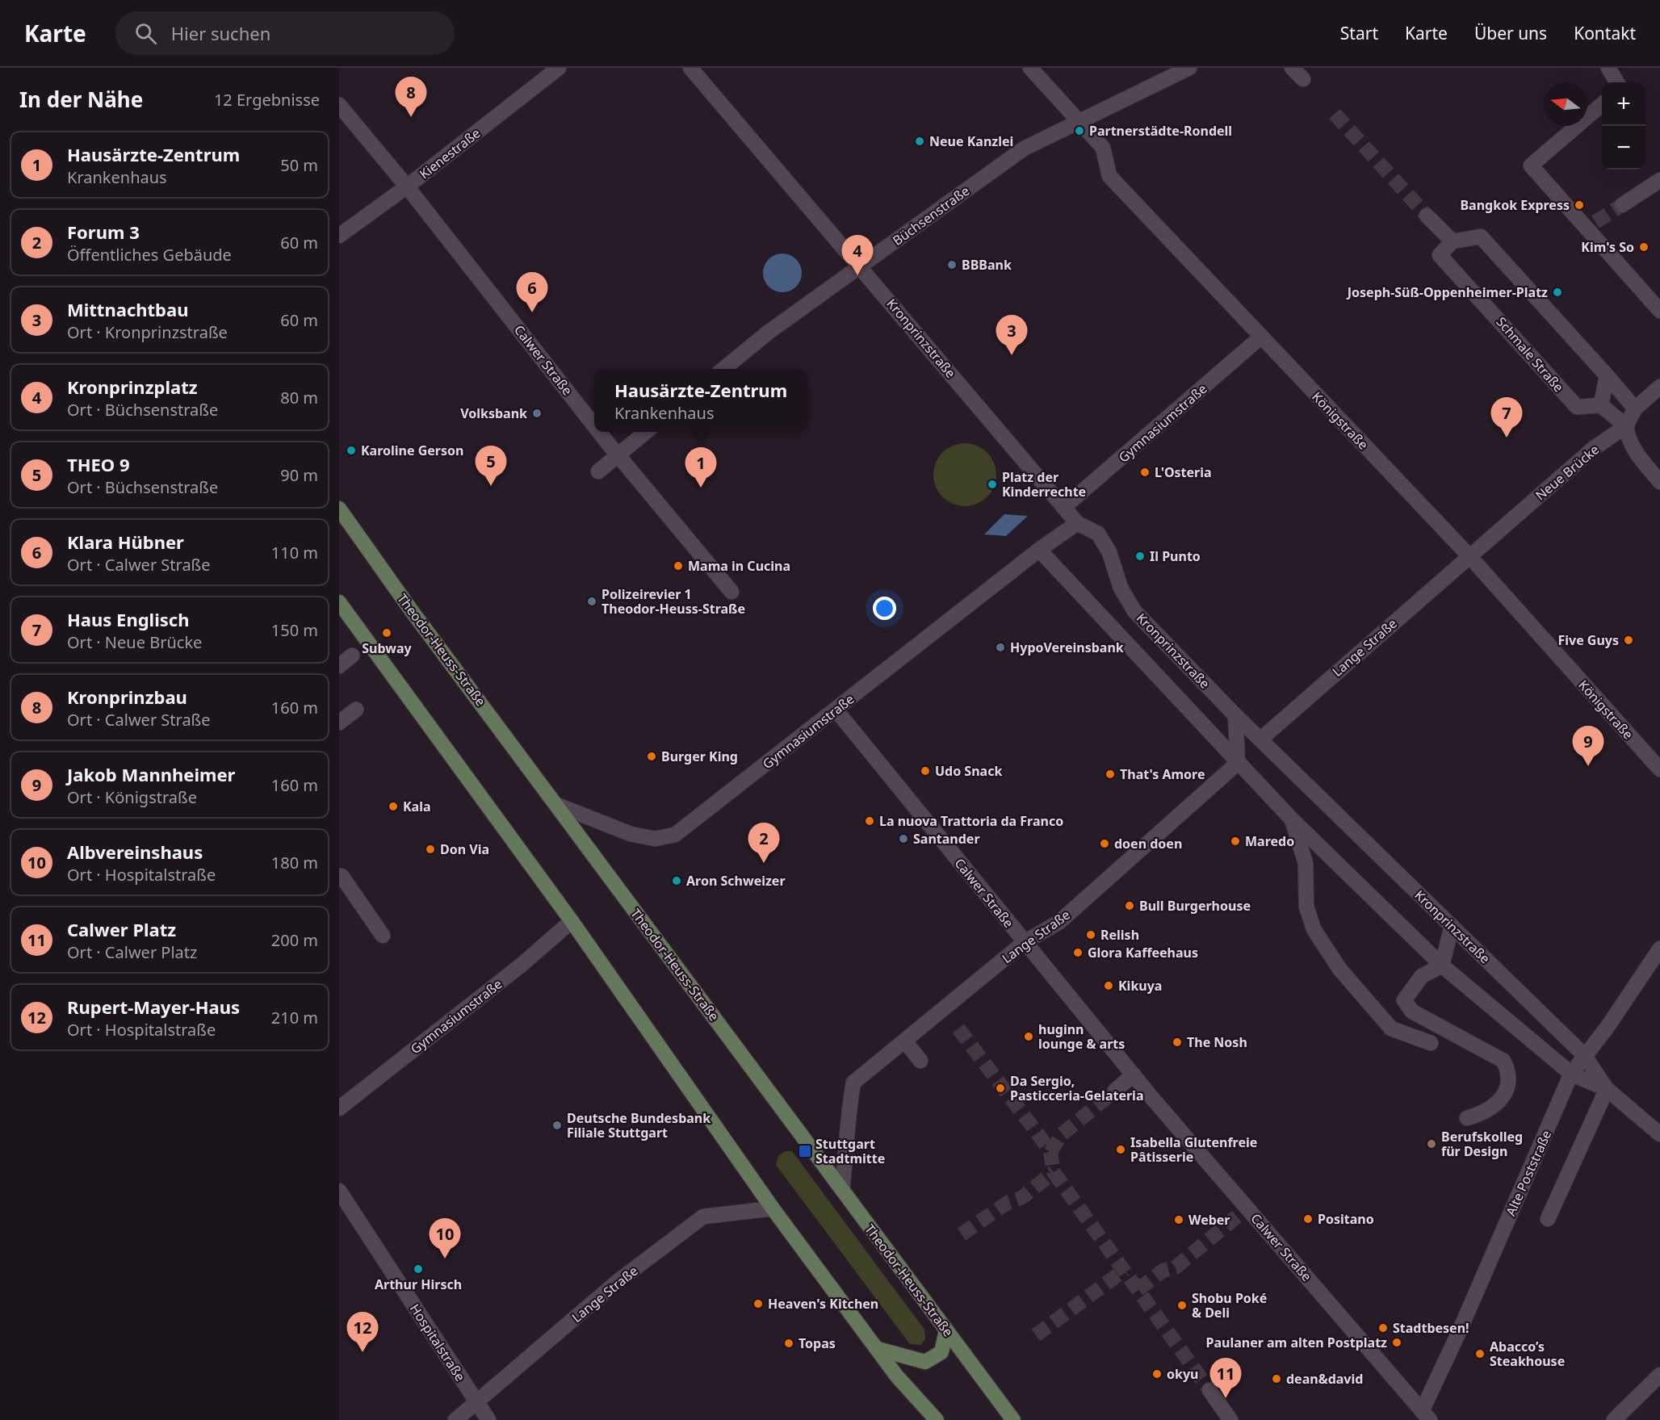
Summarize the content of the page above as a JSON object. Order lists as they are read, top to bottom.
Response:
{
  "streets": {
    "main road": ["Theodor-Heuss-Straße"],
    "street": [
      "Kienestraße",
      "Büchsenstraße",
      "Kronprinzstraße",
      "Schmale Straße",
      "Calwer Straße",
      "Königstraße",
      "Gymnasiumstraße",
      "Neue Brücke",
      "Lange Straße",
      "Alte Poststraße",
      "Hospitalstraße"
    ]
  },
  "crossings": [
    ["Kienestraße", "Calwer Straße"],
    ["Büchsenstraße", "Kronprinzstraße"],
    ["Büchsenstraße", "Königstraße"],
    ["Kronprinzstraße", "Gymnasiumstraße"],
    ["Kronprinzstraße", "Lange Straße"],
    ["Kronprinzstraße", "Alte Poststraße"],
    ["Calwer Straße", "Gymnasiumstraße"],
    ["Calwer Straße", "Lange Straße"],
    ["Calwer Straße", "Alte Poststraße"],
    ["Königstraße", "Gymnasiumstraße"],
    ["Königstraße", "Neue Brücke"],
    ["Königstraße", "Lange Straße"],
    ["Gymnasiumstraße", "Theodor-Heuss-Straße"],
    ["Neue Brücke", "Lange Straße"],
    ["Lange Straße", "Theodor-Heuss-Straße"],
    ["Lange Straße", "Hospitalstraße"]
  ],
  "places": {
    "other": [
      "Partnerstädte-Rondell",
      "Neue Kanzlei",
      "Bangkok Express",
      "Kim's So",
      "BBBank",
      "Joseph-Süß-Oppenheimer-Platz",
      "Volksbank",
      "Karoline Gerson",
      "L'Osteria",
      "Platz der Kinderrechte",
      "Il Punto",
      "Mama in Cucina",
      "Polizeirevier 1 Theodor-Heuss-Straße",
      "Subway",
      "Five Guys",
      "HypoVereinsbank",
      "Burger King",
      "Udo Snack",
      "That's Amore",
      "Kala",
      "La nuova Trattoria da Franco",
      "Santander",
      "Maredo",
      "doen doen",
      "Don Via",
      "Aron Schweizer",
      "Bull Burgerhouse",
      "Relish",
      "Glora Kaffeehaus",
      "Kikuya",
      "huginn lounge & arts",
      "The Nosh",
      "Da Sergio, Pasticceria-Gelateria",
      "Deutsche Bundesbank Filiale Stuttgart",
      "Berufskolleg für Design",
      "Isabella Glutenfreie Pâtisserie",
      "Positano",
      "Weber",
      "Arthur Hirsch",
      "Heaven's Kitchen",
      "Shobu Poké & Deli",
      "Stadtbesen!",
      "Paulaner am alten Postplatz",
      "Topas",
      "Abacco’s Steakhouse",
      "okyu",
      "dean&david"
    ],
    "transit": ["Stuttgart Stadtmitte"]
  },
  "north": "left",
  "page": {
    "header": "Karte",
    "search": "Hier suchen",
    "nav": [
      "Start",
      "Karte",
      "Über uns",
      "Kontakt"
    ],
    "heading": ["In der Nähe", "12 Ergebnisse"],
    "pins": [
      "8",
      "4",
      "6",
      "3",
      "7",
      "5",
      "1",
      "9",
      "2",
      "10",
      "12",
      "11"
    ],
    "map_buttons": ["+", "−"],
    "list": [
      {
        "mark": "1",
        "name": "Hausärzte-Zentrum",
        "note": "Krankenhaus",
        "value": "50 m"
      },
      {
        "mark": "2",
        "name": "Forum 3",
        "note": "Öffentliches Gebäude",
        "value": "60 m"
      },
      {
        "mark": "3",
        "name": "Mittnachtbau",
        "note": "Ort · Kronprinzstraße",
        "value": "60 m"
      },
      {
        "mark": "4",
        "name": "Kronprinzplatz",
        "note": "Ort · Büchsenstraße",
        "value": "80 m"
      },
      {
        "mark": "5",
        "name": "THEO 9",
        "note": "Ort · Büchsenstraße",
        "value": "90 m"
      },
      {
        "mark": "6",
        "name": "Klara Hübner",
        "note": "Ort · Calwer Straße",
        "value": "110 m"
      },
      {
        "mark": "7",
        "name": "Haus Englisch",
        "note": "Ort · Neue Brücke",
        "value": "150 m"
      },
      {
        "mark": "8",
        "name": "Kronprinzbau",
        "note": "Ort · Calwer Straße",
        "value": "160 m"
      },
      {
        "mark": "9",
        "name": "Jakob Mannheimer",
        "note": "Ort · Königstraße",
        "value": "160 m"
      },
      {
        "mark": "10",
        "name": "Albvereinshaus",
        "note": "Ort · Hospitalstraße",
        "value": "180 m"
      },
      {
        "mark": "11",
        "name": "Calwer Platz",
        "note": "Ort · Calwer Platz",
        "value": "200 m"
      },
      {
        "mark": "12",
        "name": "Rupert-Mayer-Haus",
        "note": "Ort · Hospitalstraße",
        "value": "210 m"
      }
    ],
    "popup": ["Hausärzte-Zentrum", "Krankenhaus"]
  }
}
